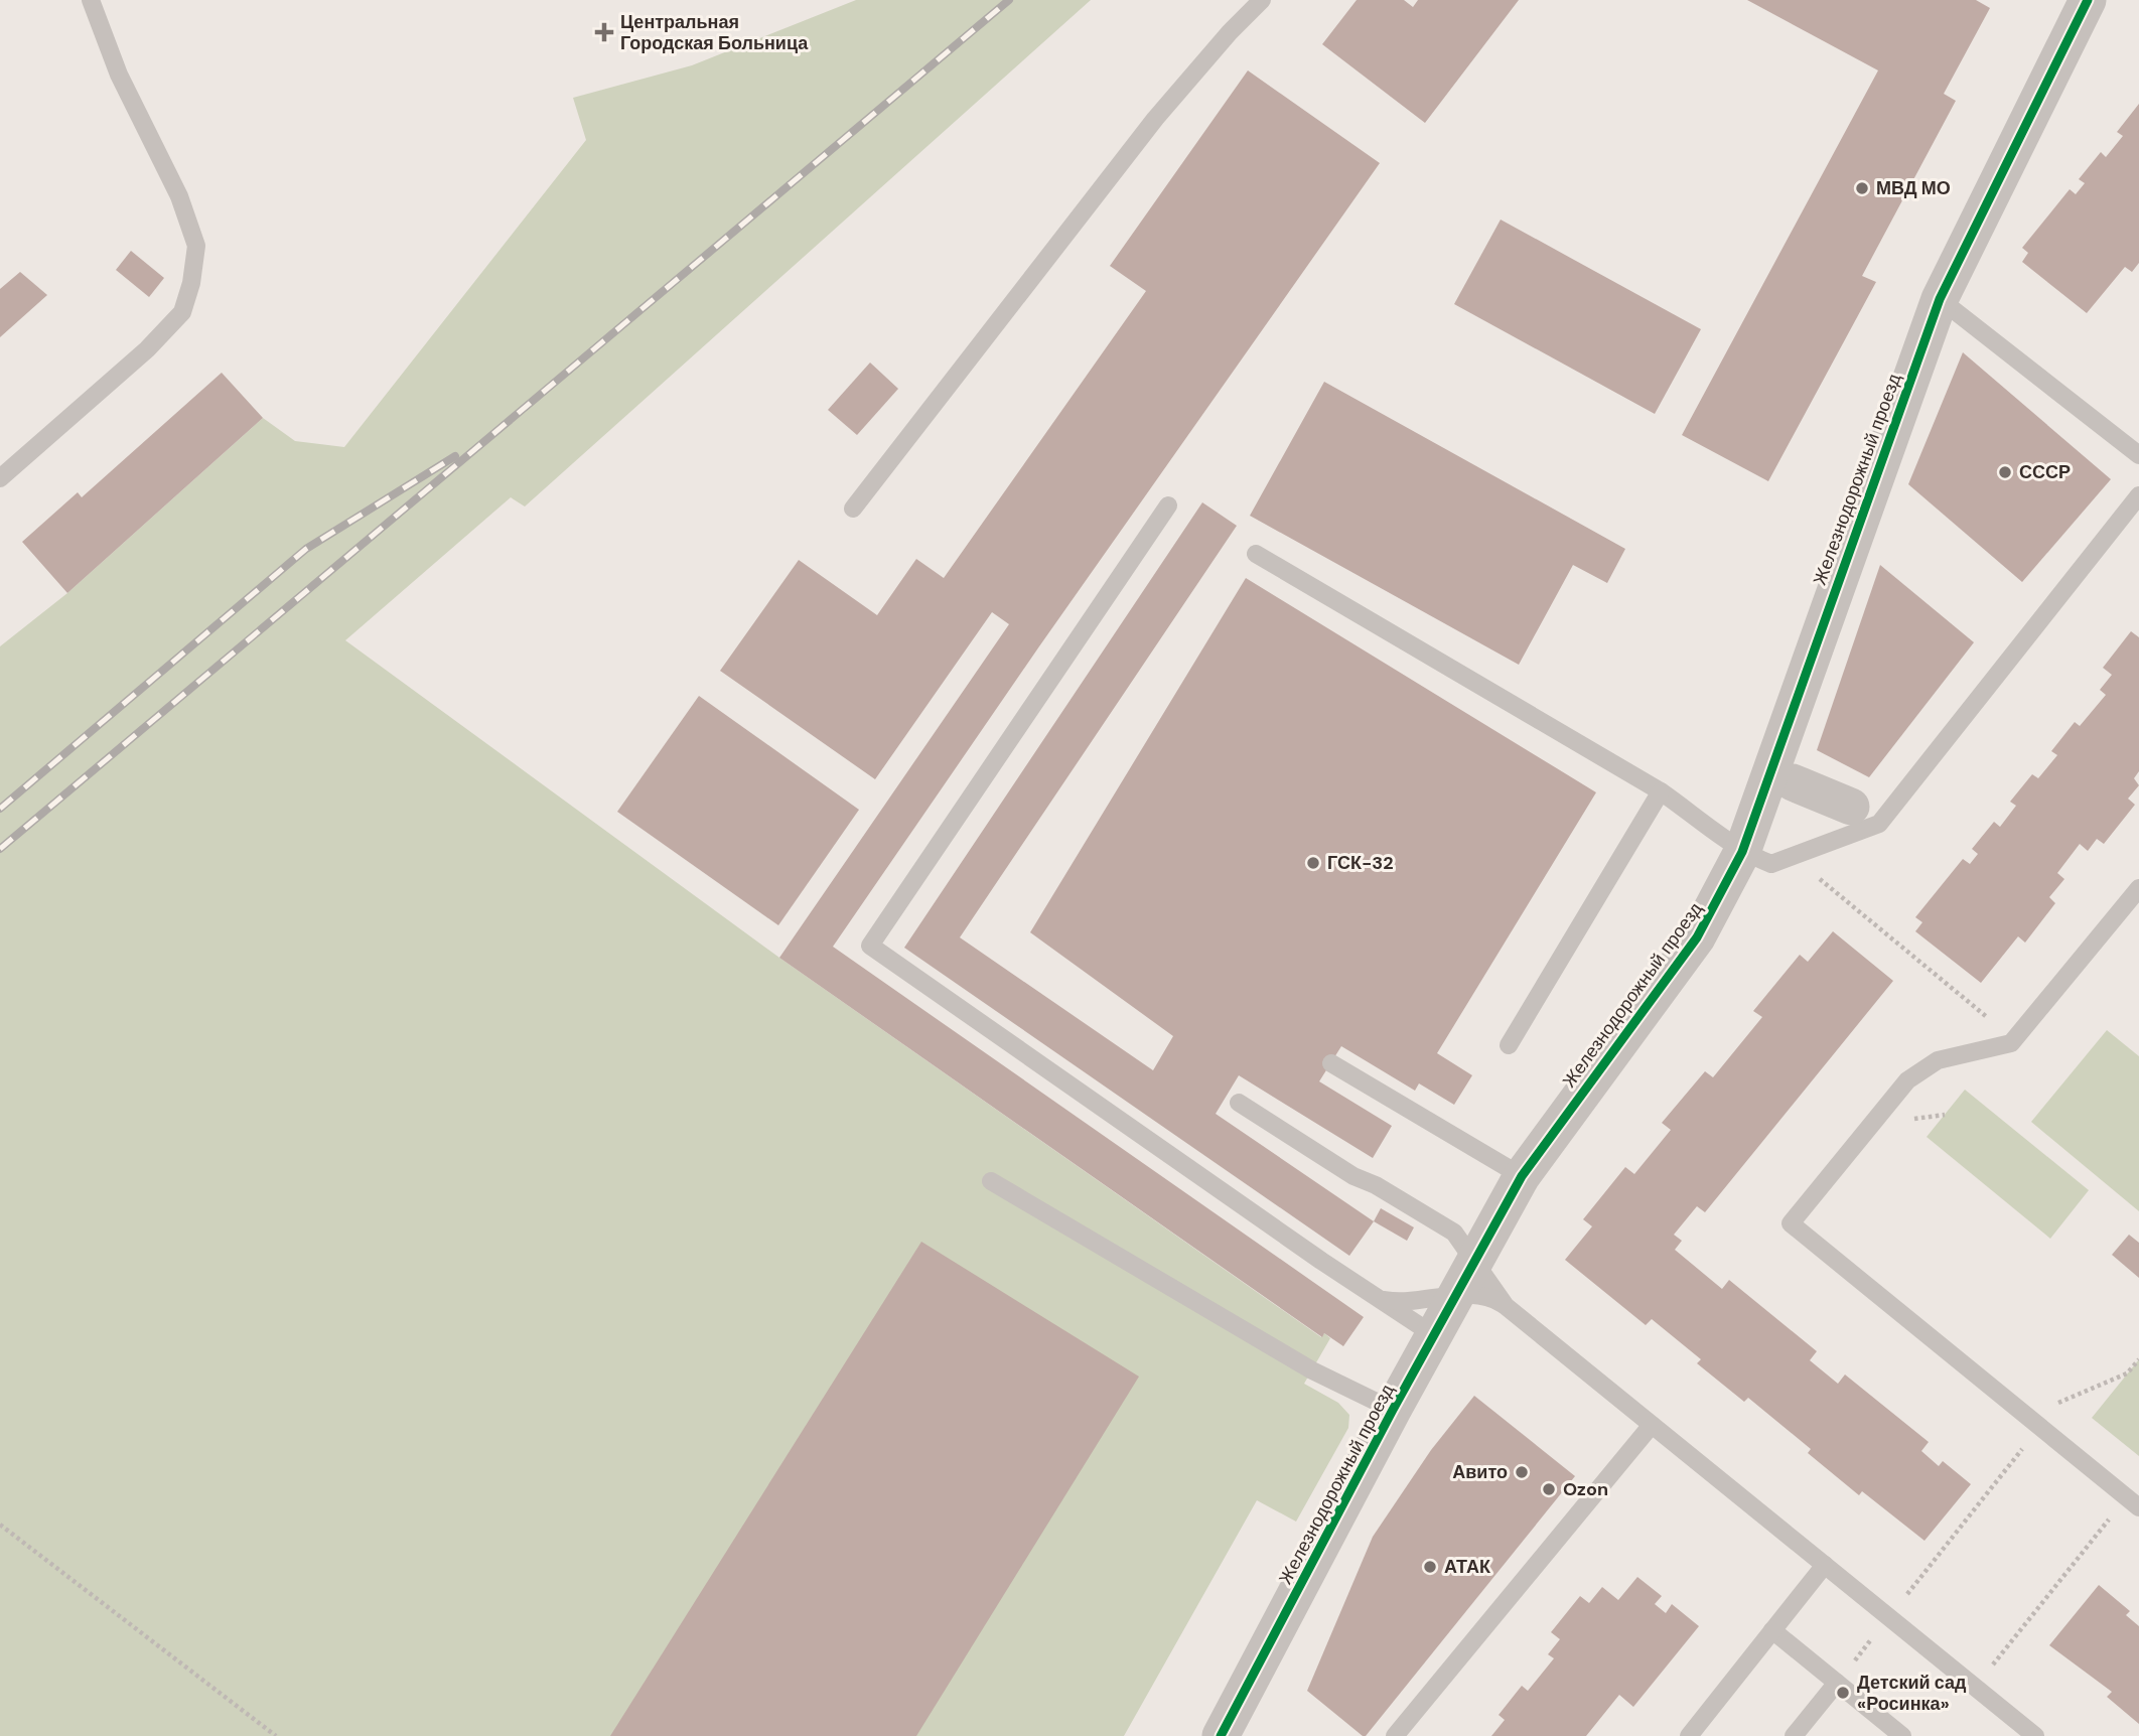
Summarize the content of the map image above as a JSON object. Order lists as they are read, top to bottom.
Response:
{
  "streets": {
    "street": ["Железнодорожный проезд"]
  },
  "places": {
    "health": ["Центральная Городская Больница"],
    "other": [
      "МВД МО",
      "СССР",
      "ГСК-32",
      "Авито",
      "Ozon",
      "АТАК",
      "Детский сад «Росинка»"
    ]
  }
}
